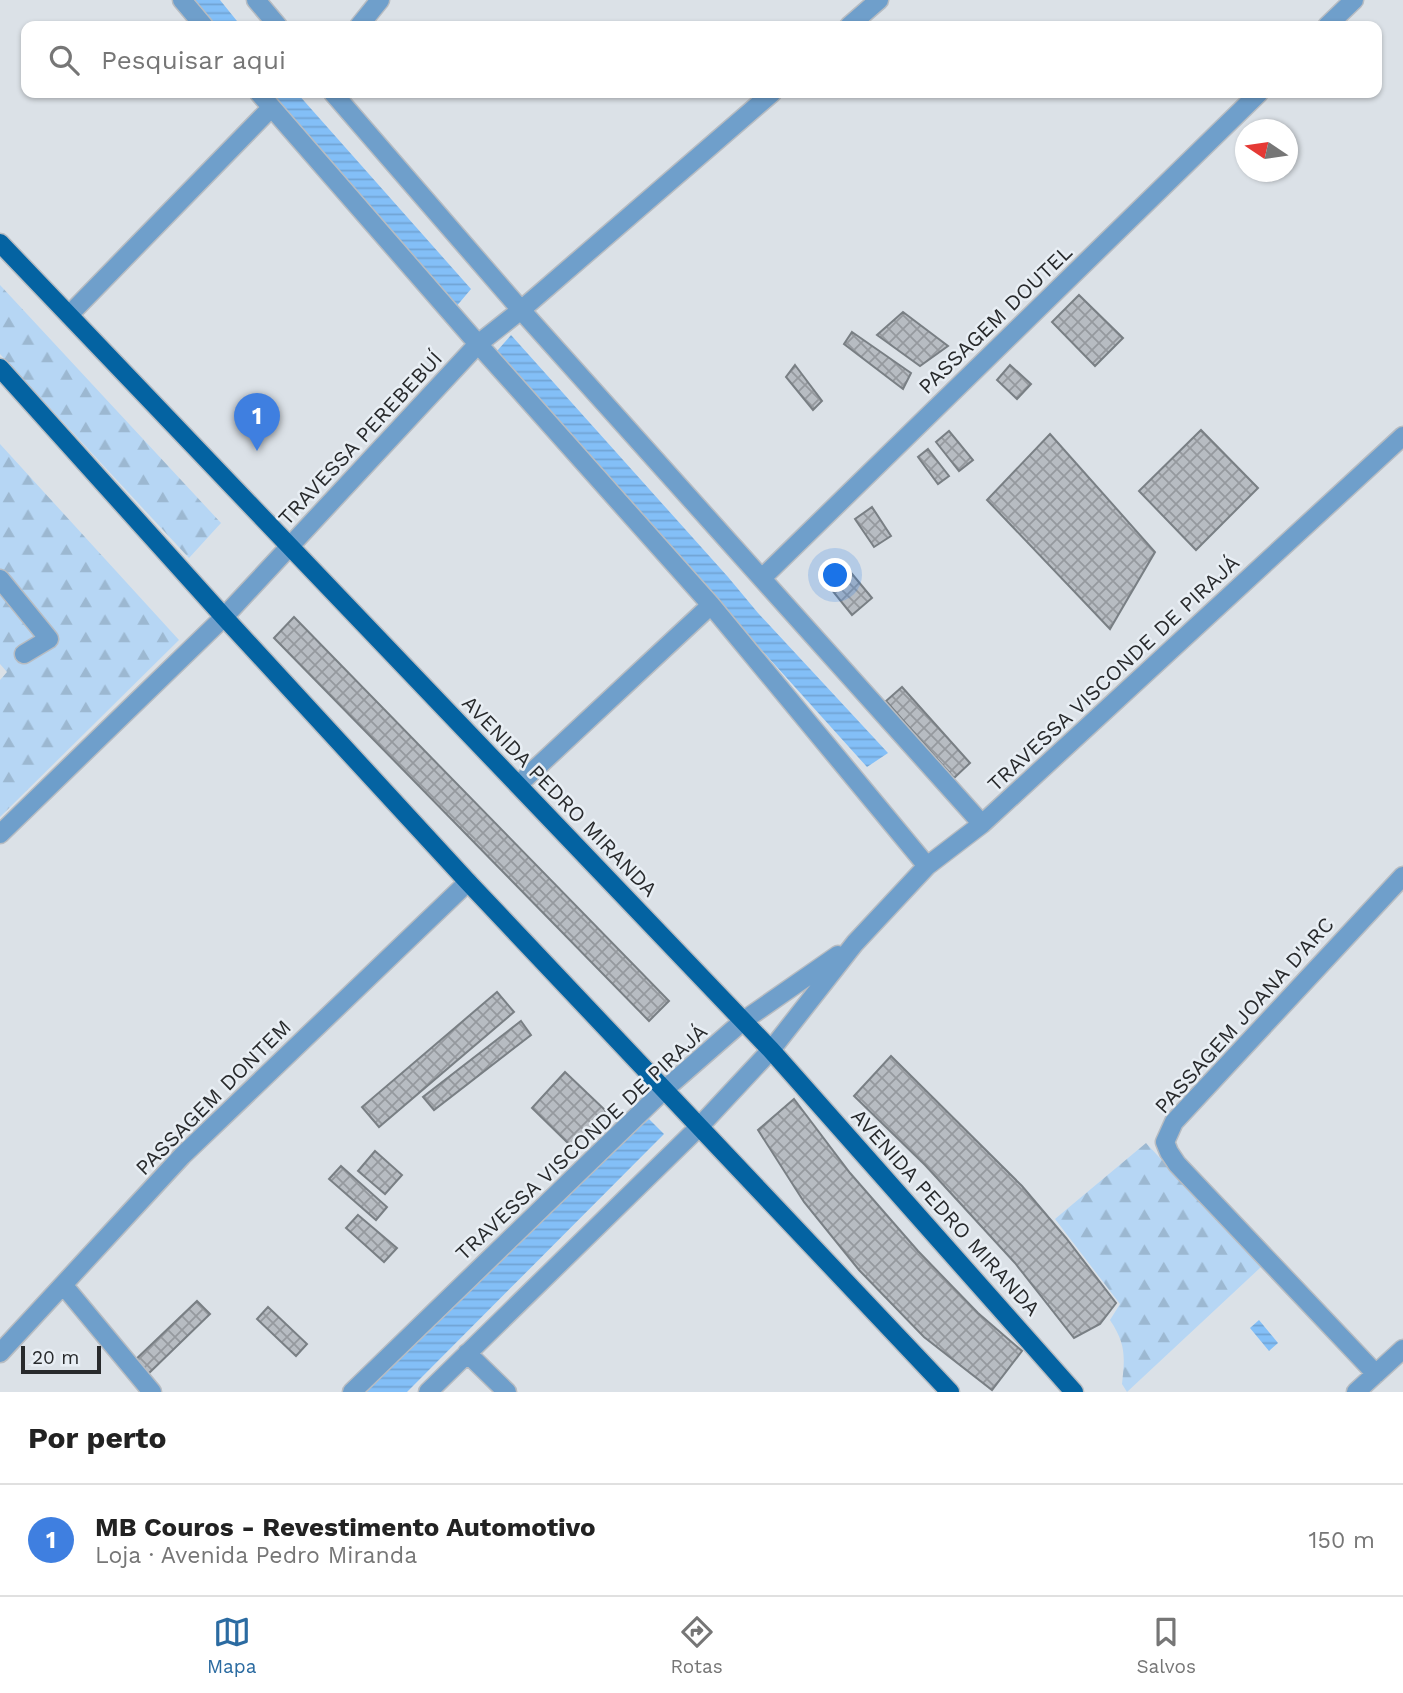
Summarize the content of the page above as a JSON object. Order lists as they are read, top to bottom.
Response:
{
  "streets": {
    "main road": ["AVENIDA PEDRO MIRANDA"],
    "street": [
      "PASSAGEM DOUTEL",
      "TRAVESSA PEREBEBUÍ",
      "TRAVESSA VISCONDE DE PIRAJÁ",
      "PASSAGEM JOANA D'ARC",
      "PASSAGEM DONTEM"
    ]
  },
  "crossings": [
    ["TRAVESSA PEREBEBUÍ", "AVENIDA PEDRO MIRANDA"],
    ["TRAVESSA VISCONDE DE PIRAJÁ", "AVENIDA PEDRO MIRANDA"]
  ],
  "scale_bar": "20 m",
  "north": "left",
  "page": {
    "search": "Pesquisar aqui",
    "pins": "1",
    "scale": "20 m",
    "heading": "Por perto",
    "list": [
      {
        "mark": "1",
        "name": "MB Couros - Revestimento Automotivo",
        "note": "Loja · Avenida Pedro Miranda",
        "value": "150 m"
      }
    ],
    "nav": ["Mapa", "Rotas", "Salvos"]
  }
}
